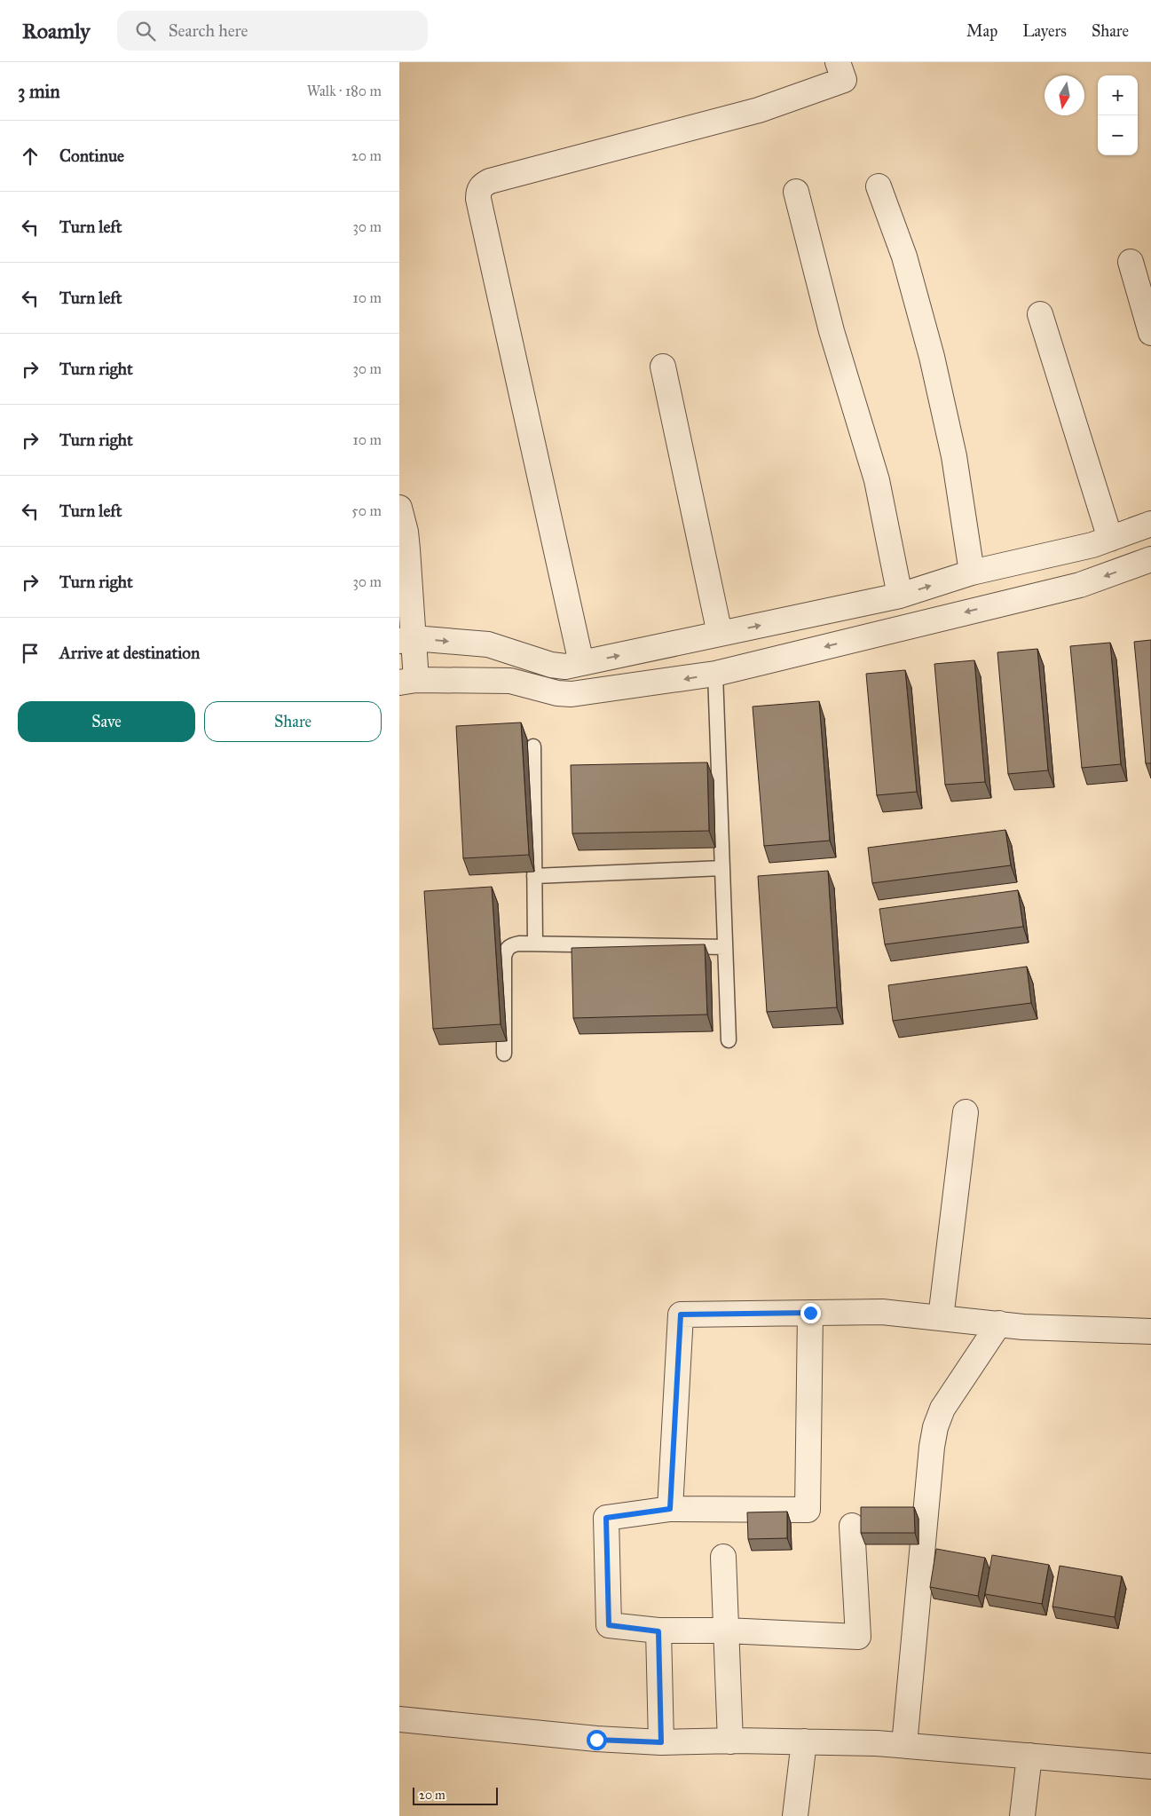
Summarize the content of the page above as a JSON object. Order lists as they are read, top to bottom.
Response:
{
  "scale_bar": "20 m",
  "north": "bottom",
  "page": {
    "header": "Roamly",
    "search": "Search here",
    "nav": ["Map", "Layers", "Share"],
    "heading": ["3 min", "Walk · 180 m"],
    "map_buttons": ["+", "−"],
    "list": [
      ["Continue", "20 m"],
      ["Turn left", "30 m"],
      ["Turn left", "10 m"],
      ["Turn right", "30 m"],
      ["Turn right", "10 m"],
      ["Turn left", "50 m"],
      ["Turn right", "30 m"],
      "Arrive at destination"
    ],
    "buttons": ["Save", "Share"],
    "scale": "20 m"
  }
}
